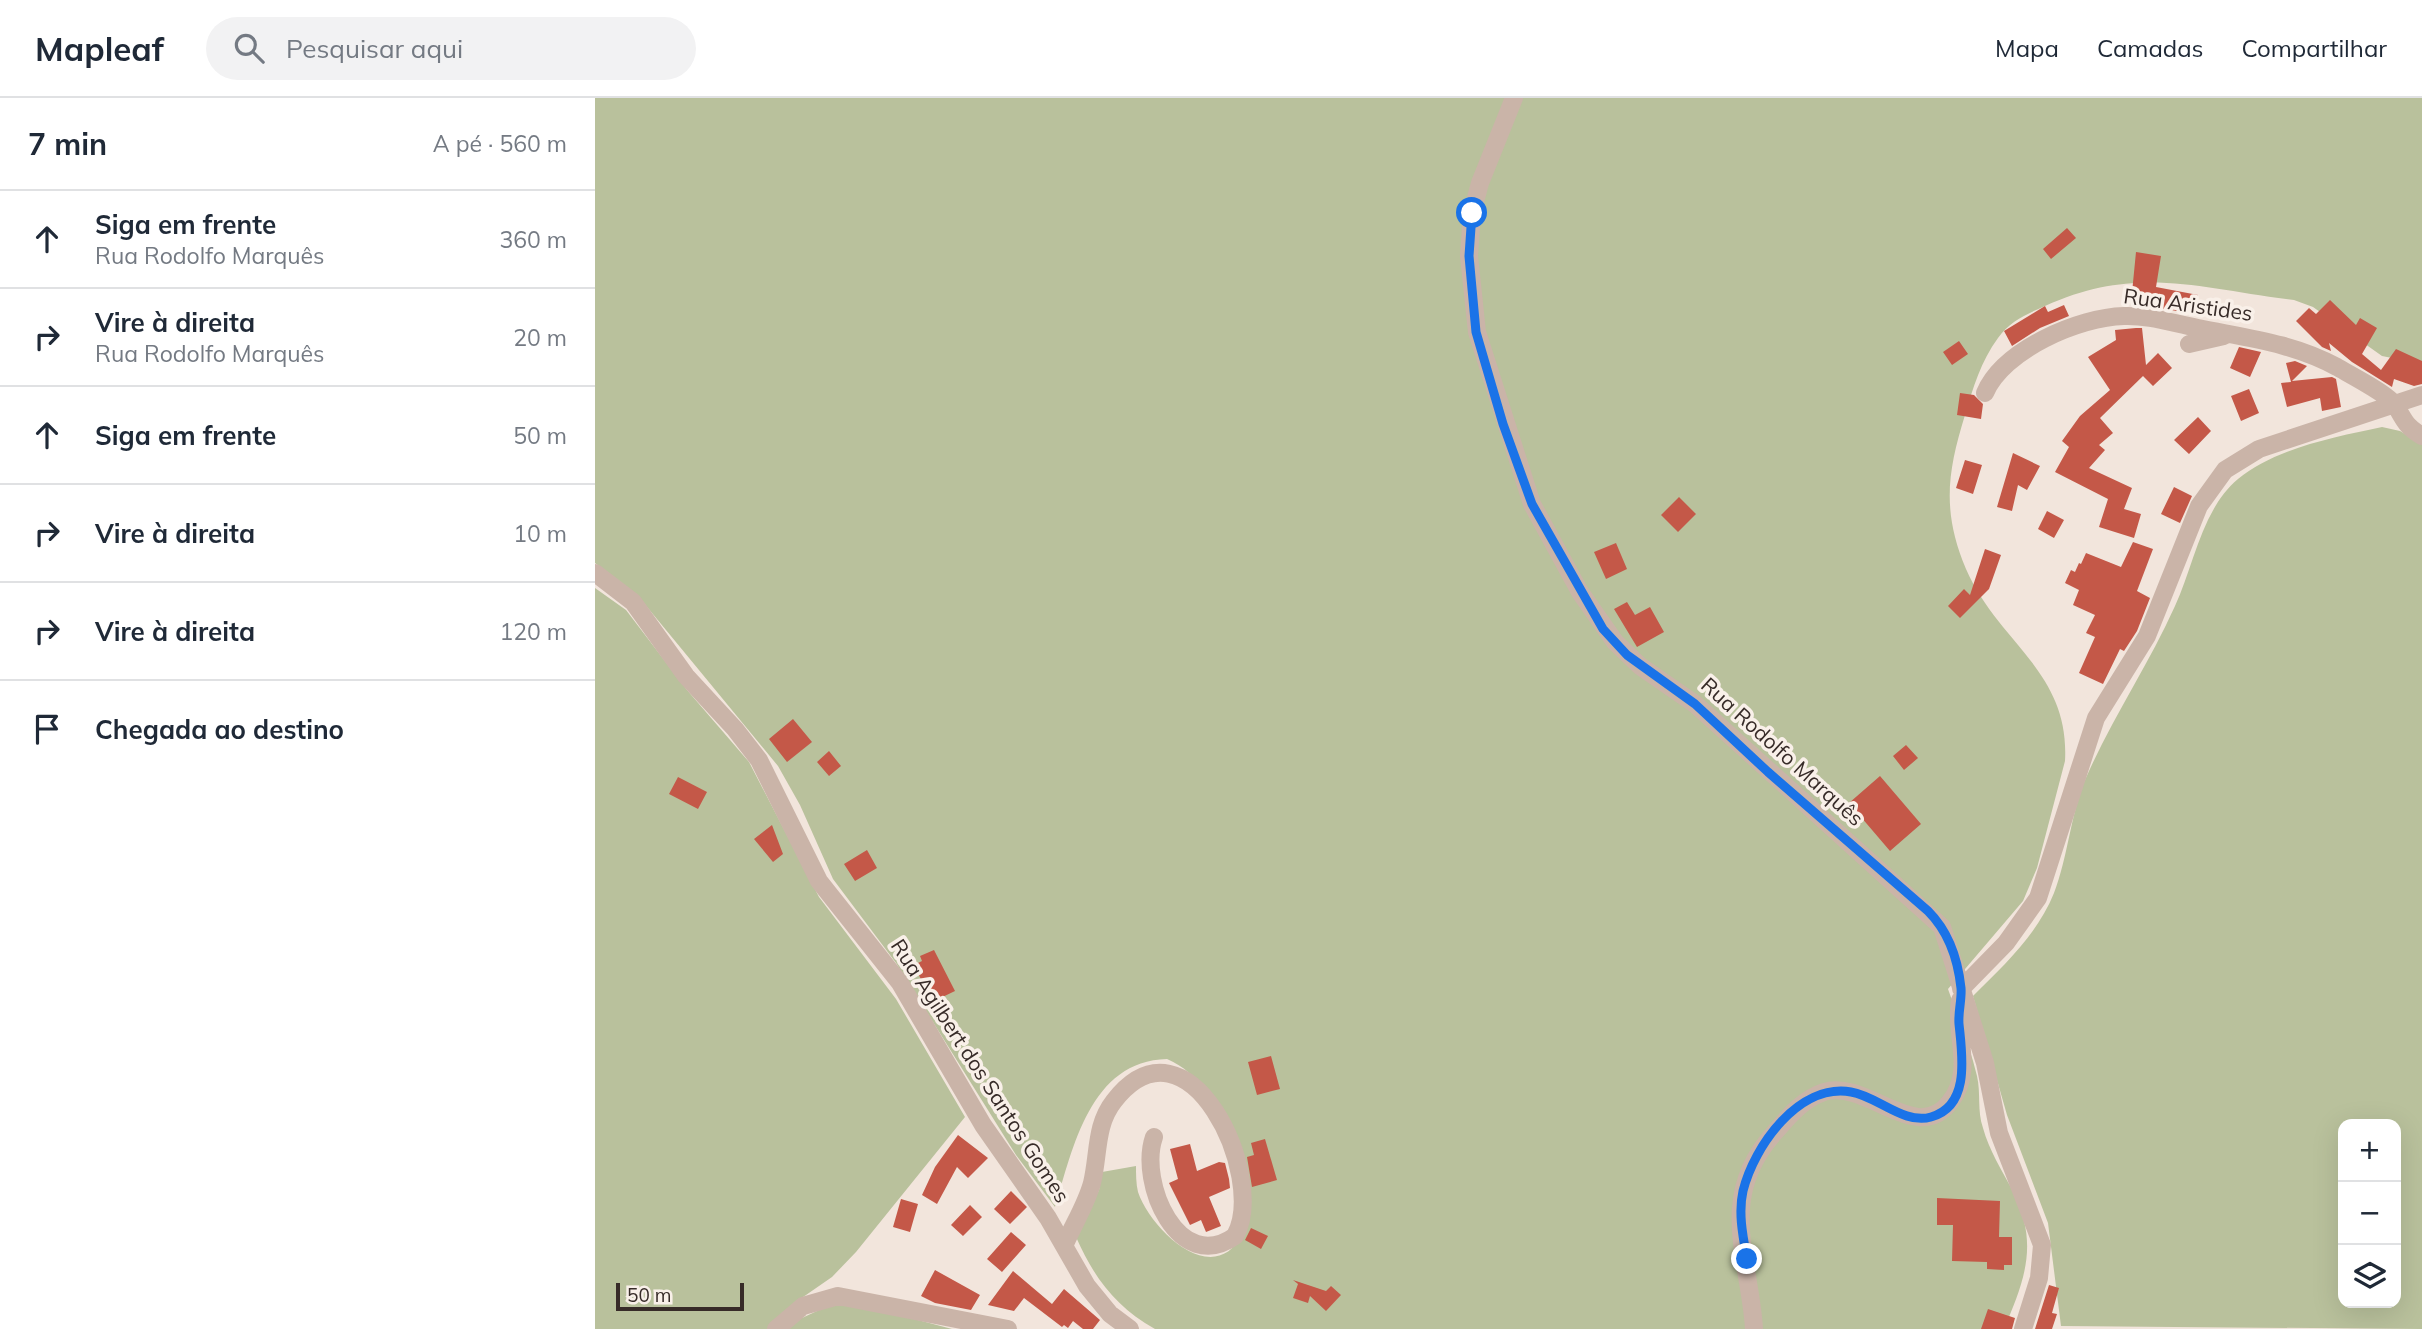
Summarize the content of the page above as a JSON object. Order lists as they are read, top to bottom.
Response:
{
  "streets": {
    "street": ["Rua Aristides", "Rua Rodolfo Marquês", "Rua Agilbert dos Santos Gomes"]
  },
  "scale_bar": "50 m",
  "page": {
    "header": "Mapleaf",
    "search": "Pesquisar aqui",
    "nav": ["Mapa", "Camadas", "Compartilhar"],
    "heading": ["7 min", "A pé · 560 m"],
    "list": [
      ["Siga em frente", "Rua Rodolfo Marquês", "360 m"],
      ["Vire à direita", "Rua Rodolfo Marquês", "20 m"],
      ["Siga em frente", "50 m"],
      ["Vire à direita", "10 m"],
      ["Vire à direita", "120 m"],
      "Chegada ao destino"
    ],
    "map_buttons": ["+", "−"],
    "scale": "50 m"
  }
}
